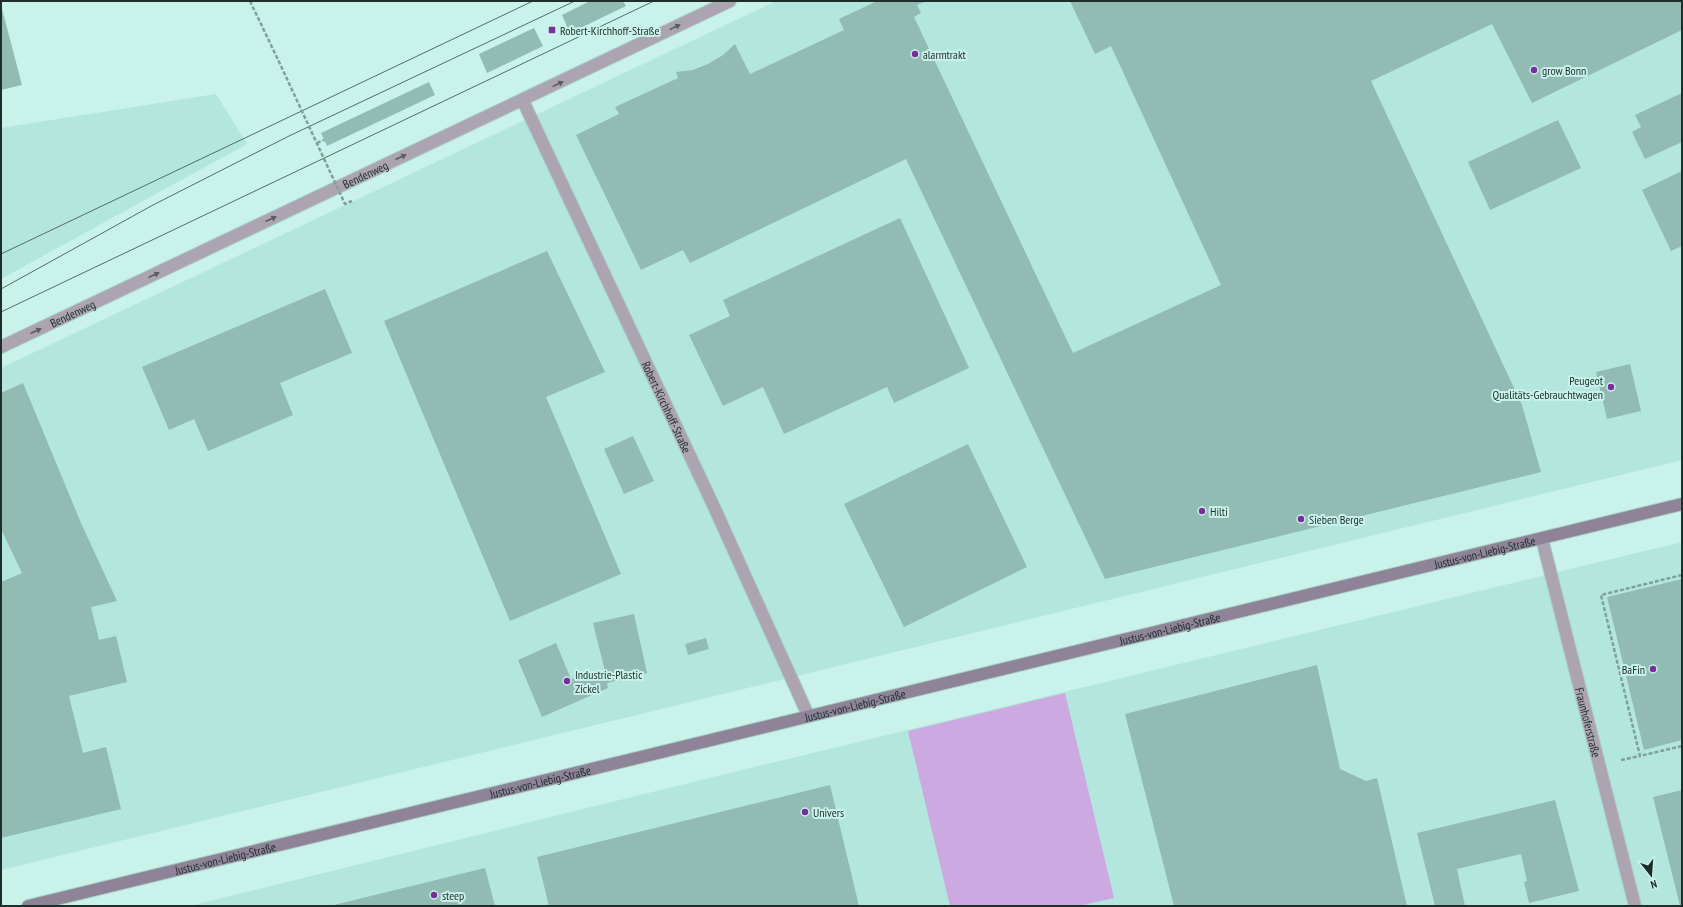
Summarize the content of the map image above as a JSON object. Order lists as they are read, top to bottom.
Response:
{
  "streets": {
    "main road": ["Justus-von-Liebig-Straße"],
    "street": ["Bendenweg", "Robert-Kirchhoff-Straße", "Fraunhoferstraße"]
  },
  "crossings": [
    ["Bendenweg", "Robert-Kirchhoff-Straße"],
    ["Robert-Kirchhoff-Straße", "Justus-von-Liebig-Straße"],
    ["Justus-von-Liebig-Straße", "Fraunhoferstraße"]
  ],
  "one_way": ["Bendenweg"],
  "places": {
    "transit": ["Robert-Kirchhoff-Straße"],
    "other": [
      "alarmtrakt",
      "grow Bonn",
      "Peugeot Qualitäts-Gebrauchtwagen",
      "Hilti",
      "Sieben Berge",
      "BaFin",
      "Industrie-Plastic Zickel",
      "Univers",
      "steep"
    ]
  },
  "north": "bottom"
}
